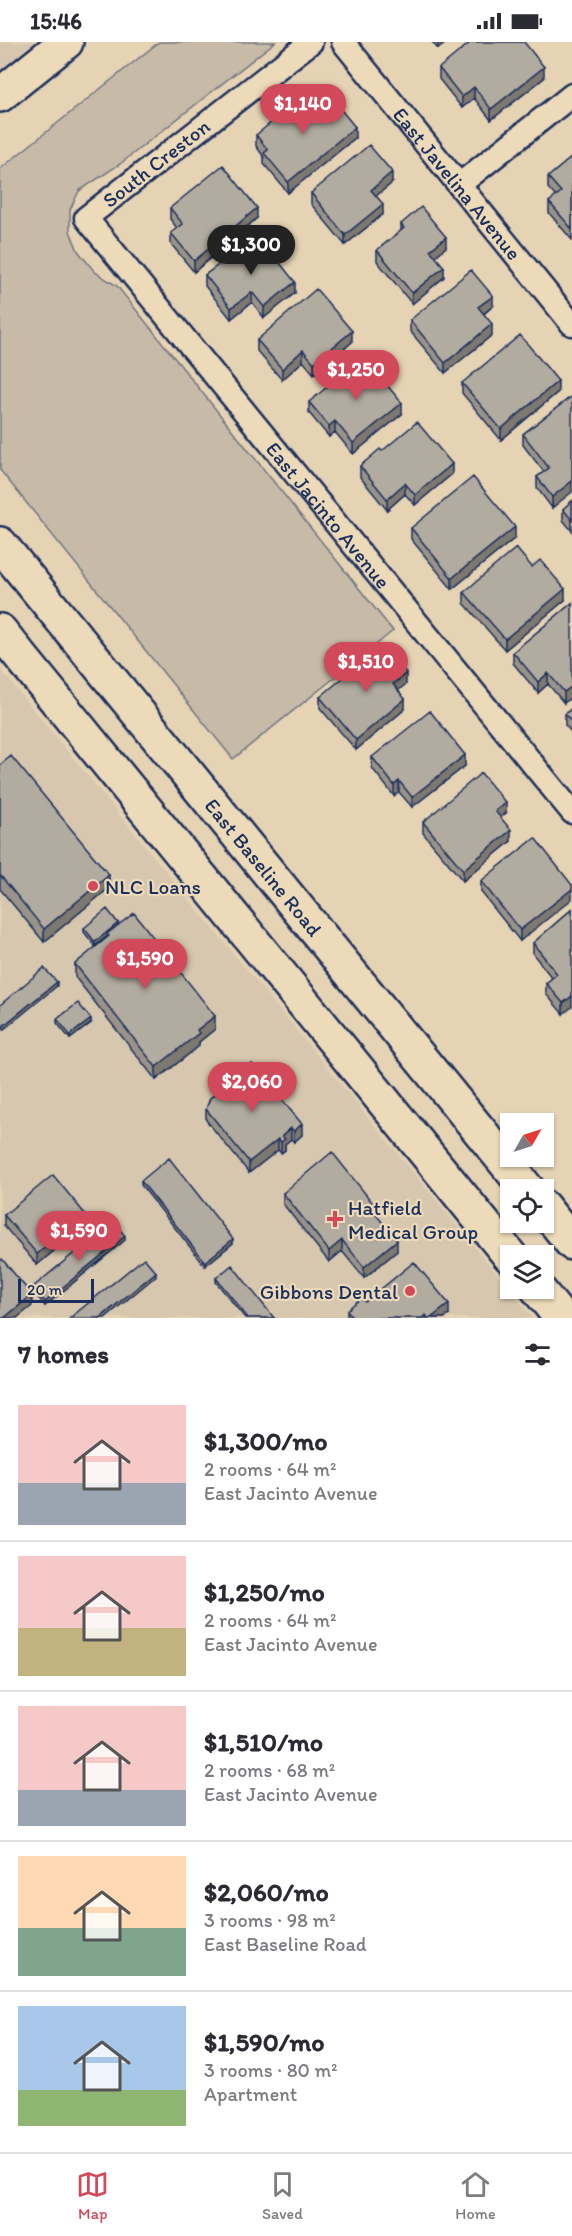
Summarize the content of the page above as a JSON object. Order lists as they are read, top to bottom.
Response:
{
  "streets": {
    "main road": ["East Baseline Road"],
    "street": ["South Creston", "East Javelina Avenue", "East Jacinto Avenue"]
  },
  "crossings": [
    ["South Creston", "East Jacinto Avenue"]
  ],
  "places": {
    "other": ["NLC Loans", "Gibbons Dental"],
    "health": ["Hatfield Medical Group"]
  },
  "scale_bar": "20 m",
  "north": "top right",
  "page": {
    "status": "15:46",
    "price": [
      "$1,140",
      "$1,300",
      "$1,250",
      "$1,510",
      "$1,590",
      "$2,060",
      "$1,590"
    ],
    "scale": "20 m",
    "heading": "7 homes",
    "list": [
      {
        "name": "$1,300/mo",
        "note": "2 rooms · 64 m² · East Jacinto Avenue"
      },
      {
        "name": "$1,250/mo",
        "note": "2 rooms · 64 m² · East Jacinto Avenue"
      },
      {
        "name": "$1,510/mo",
        "note": "2 rooms · 68 m² · East Jacinto Avenue"
      },
      {
        "name": "$2,060/mo",
        "note": "3 rooms · 98 m² · East Baseline Road"
      },
      {
        "name": "$1,590/mo",
        "note": "3 rooms · 80 m² · Apartment"
      }
    ],
    "tabs": ["Map", "Saved", "Home"]
  }
}
